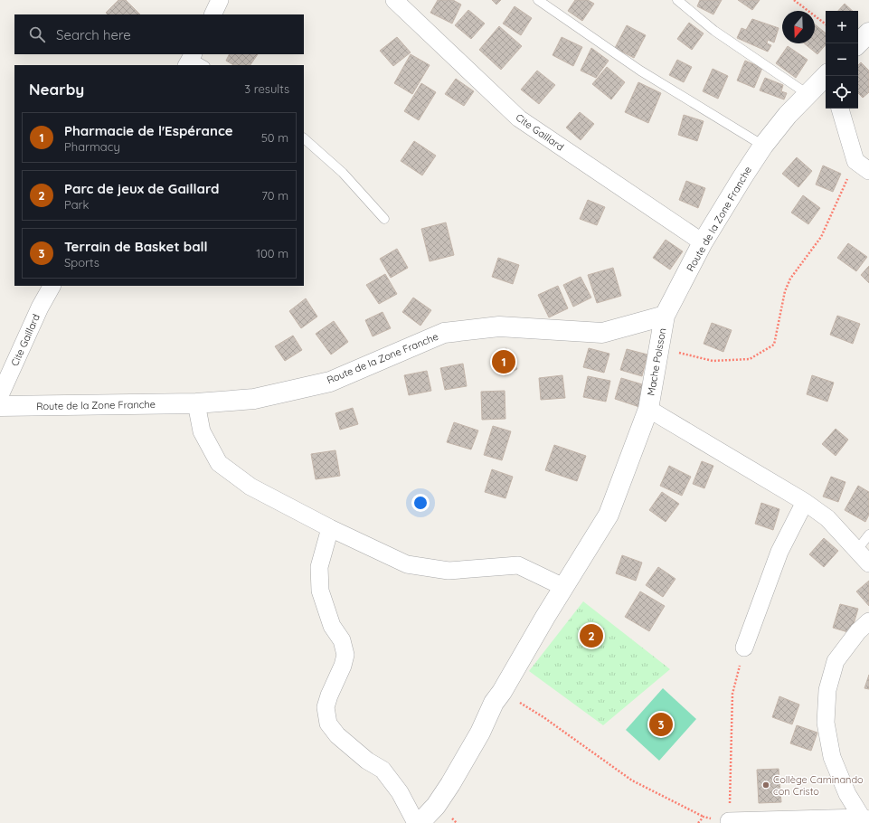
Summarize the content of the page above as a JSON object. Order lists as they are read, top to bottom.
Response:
{
  "streets": {
    "street": ["Cite Gaillard", "Route de la Zone Franche", "Mache Poisson"]
  },
  "crossings": [
    ["Cite Gaillard", "Route de la Zone Franche"],
    ["Route de la Zone Franche", "Mache Poisson"]
  ],
  "places": ["Collège Caminando con Cristo"],
  "north": "bottom",
  "page": {
    "map_buttons": ["+", "−"],
    "search": "Search here",
    "heading": ["Nearby", "3 results"],
    "list": [
      {
        "mark": "1",
        "name": "Pharmacie de l'Espérance",
        "note": "Pharmacy",
        "value": "50 m"
      },
      {
        "mark": "2",
        "name": "Parc de jeux de Gaillard",
        "note": "Park",
        "value": "70 m"
      },
      {
        "mark": "3",
        "name": "Terrain de Basket ball",
        "note": "Sports",
        "value": "100 m"
      }
    ],
    "pins": ["1", "2", "3"]
  }
}
